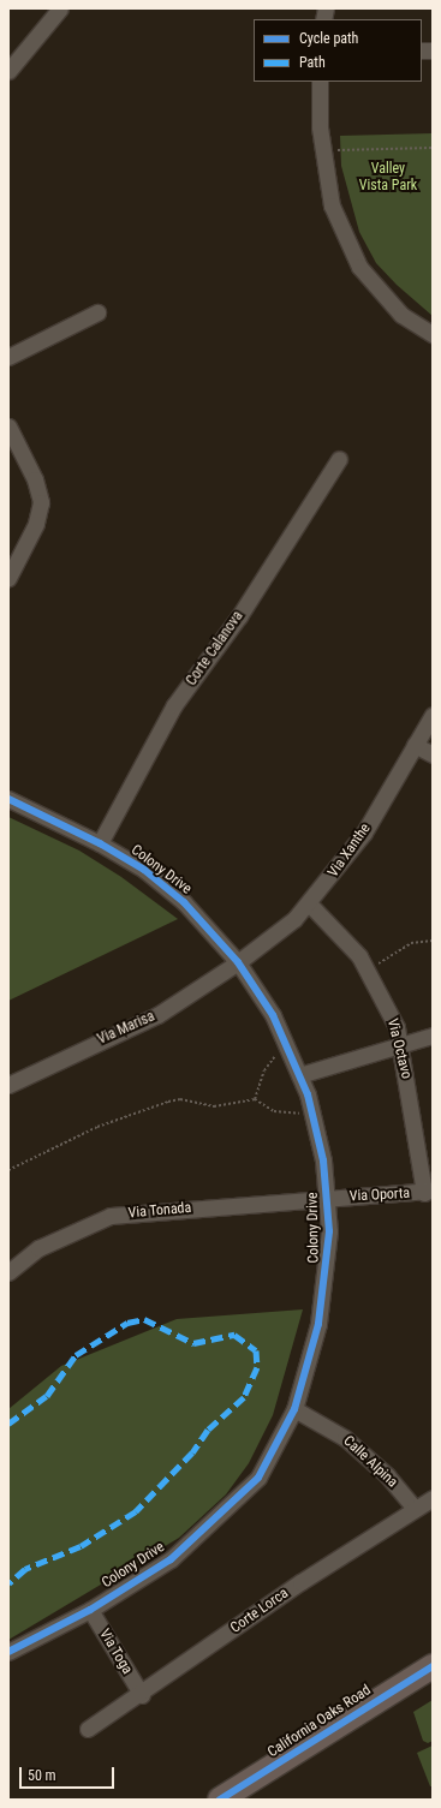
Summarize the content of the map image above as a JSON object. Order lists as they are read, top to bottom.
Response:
{
  "streets": {
    "main road": ["California Oaks Road"],
    "street": [
      "Corte Calanova",
      "Via Xanthe",
      "Colony Drive",
      "Via Marisa",
      "Via Octavo",
      "Via Oporta",
      "Via Tonada",
      "Calle Alpina",
      "Corte Lorca",
      "Via Toga"
    ]
  },
  "crossings": [
    ["Corte Calanova", "Colony Drive"],
    ["Via Xanthe", "Colony Drive"],
    ["Via Xanthe", "Via Marisa"],
    ["Via Xanthe", "Via Octavo"],
    ["Colony Drive", "Via Marisa"],
    ["Colony Drive", "Via Oporta"],
    ["Colony Drive", "Via Tonada"],
    ["Colony Drive", "Calle Alpina"],
    ["Colony Drive", "Via Toga"],
    ["Via Octavo", "Via Oporta"],
    ["Via Oporta", "Via Tonada"],
    ["Calle Alpina", "Corte Lorca"],
    ["Corte Lorca", "Via Toga"]
  ],
  "parks": ["Valley Vista Park"],
  "legend": ["Cycle path", "Path"],
  "scale_bar": "50 m"
}
